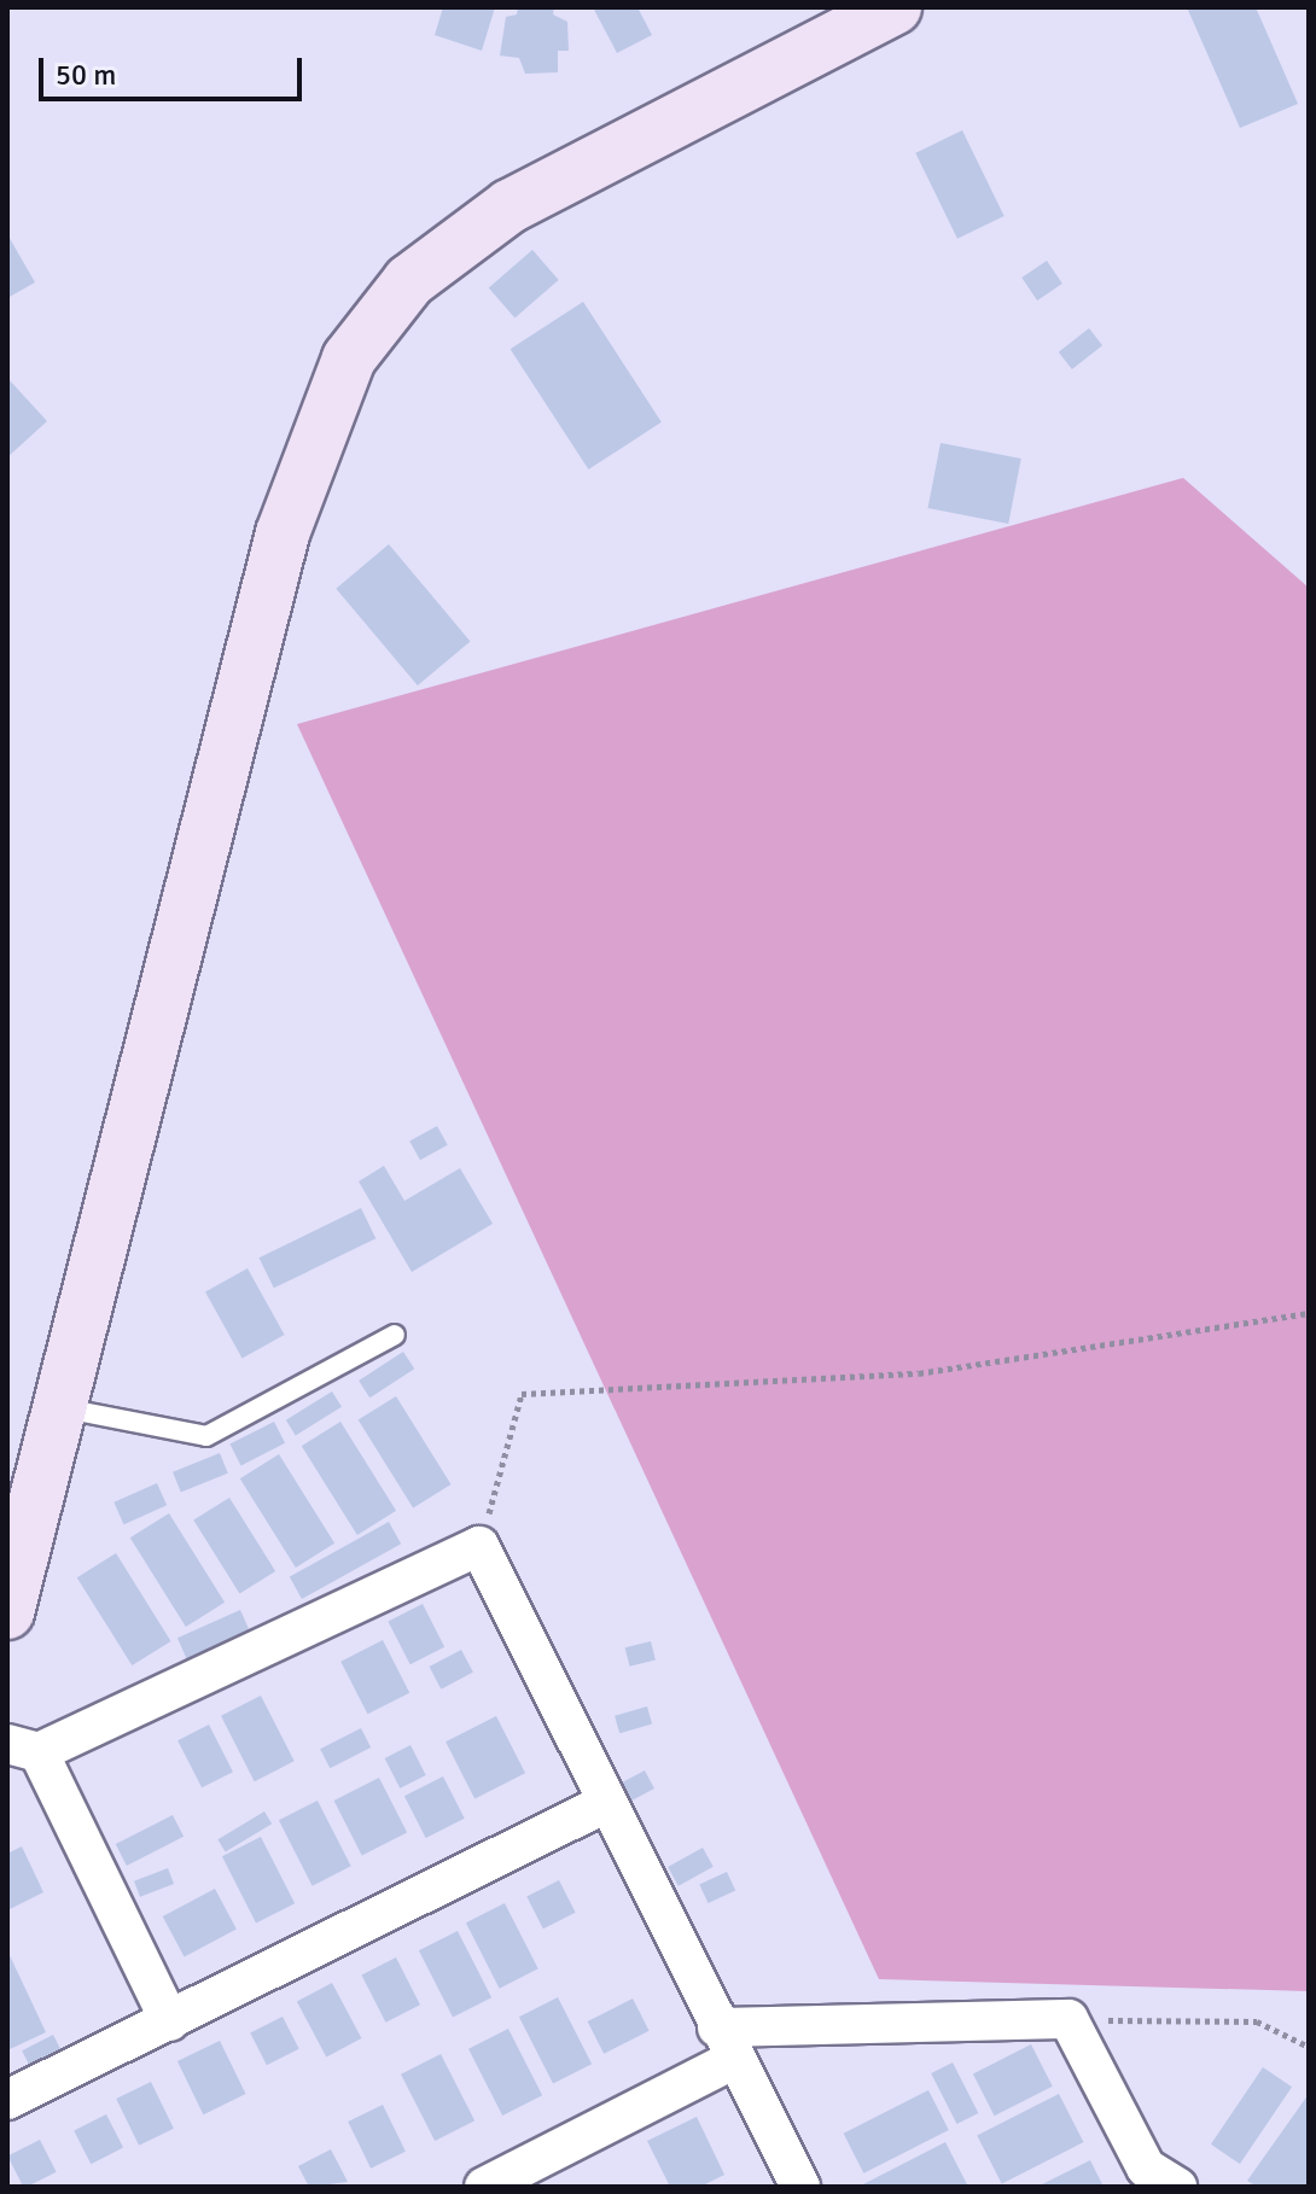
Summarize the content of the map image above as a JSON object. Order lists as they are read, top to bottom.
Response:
{
  "scale_bar": "50 m"
}
